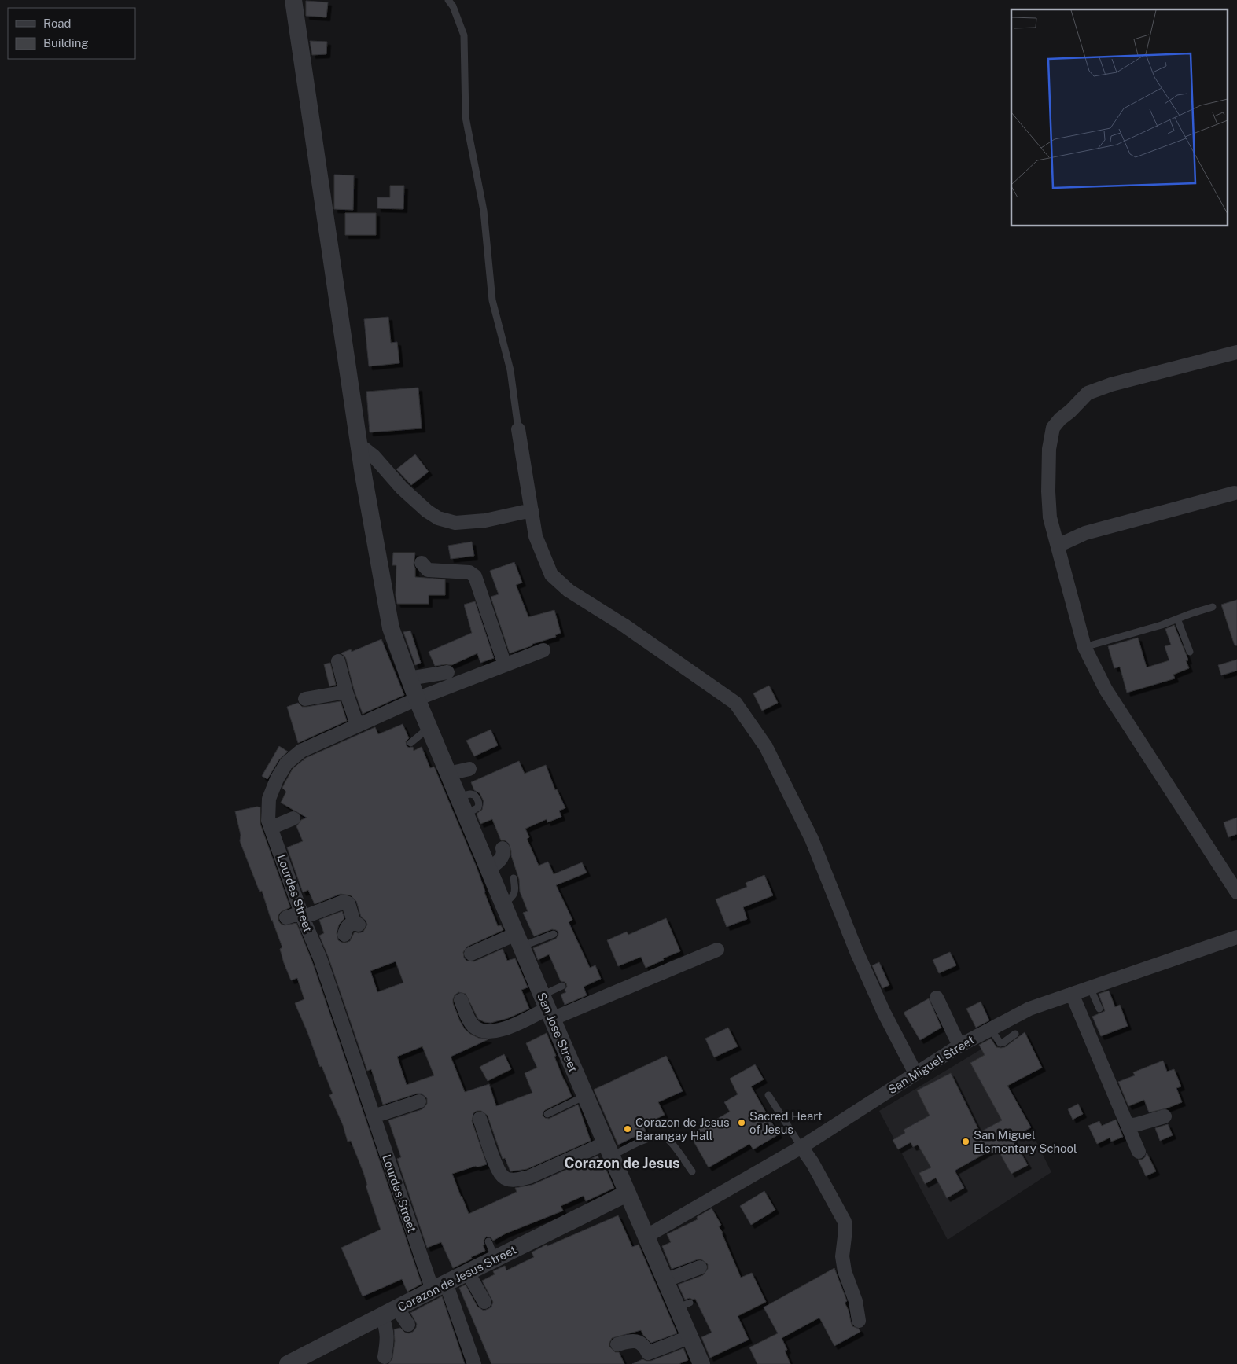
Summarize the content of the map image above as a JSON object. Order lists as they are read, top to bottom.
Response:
{
  "streets": {
    "street": [
      "Lourdes Street",
      "San Jose Street",
      "San Miguel Street",
      "Corazon de Jesus Street"
    ]
  },
  "crossings": [
    ["Lourdes Street", "San Jose Street"],
    ["Lourdes Street", "Corazon de Jesus Street"],
    ["San Jose Street", "San Miguel Street"],
    ["San Jose Street", "Corazon de Jesus Street"]
  ],
  "districts": ["Corazon de Jesus"],
  "places": ["Sacred Heart of Jesus", "Corazon de Jesus Barangay Hall", "San Miguel Elementary School"],
  "legend": ["Road", "Building"]
}
